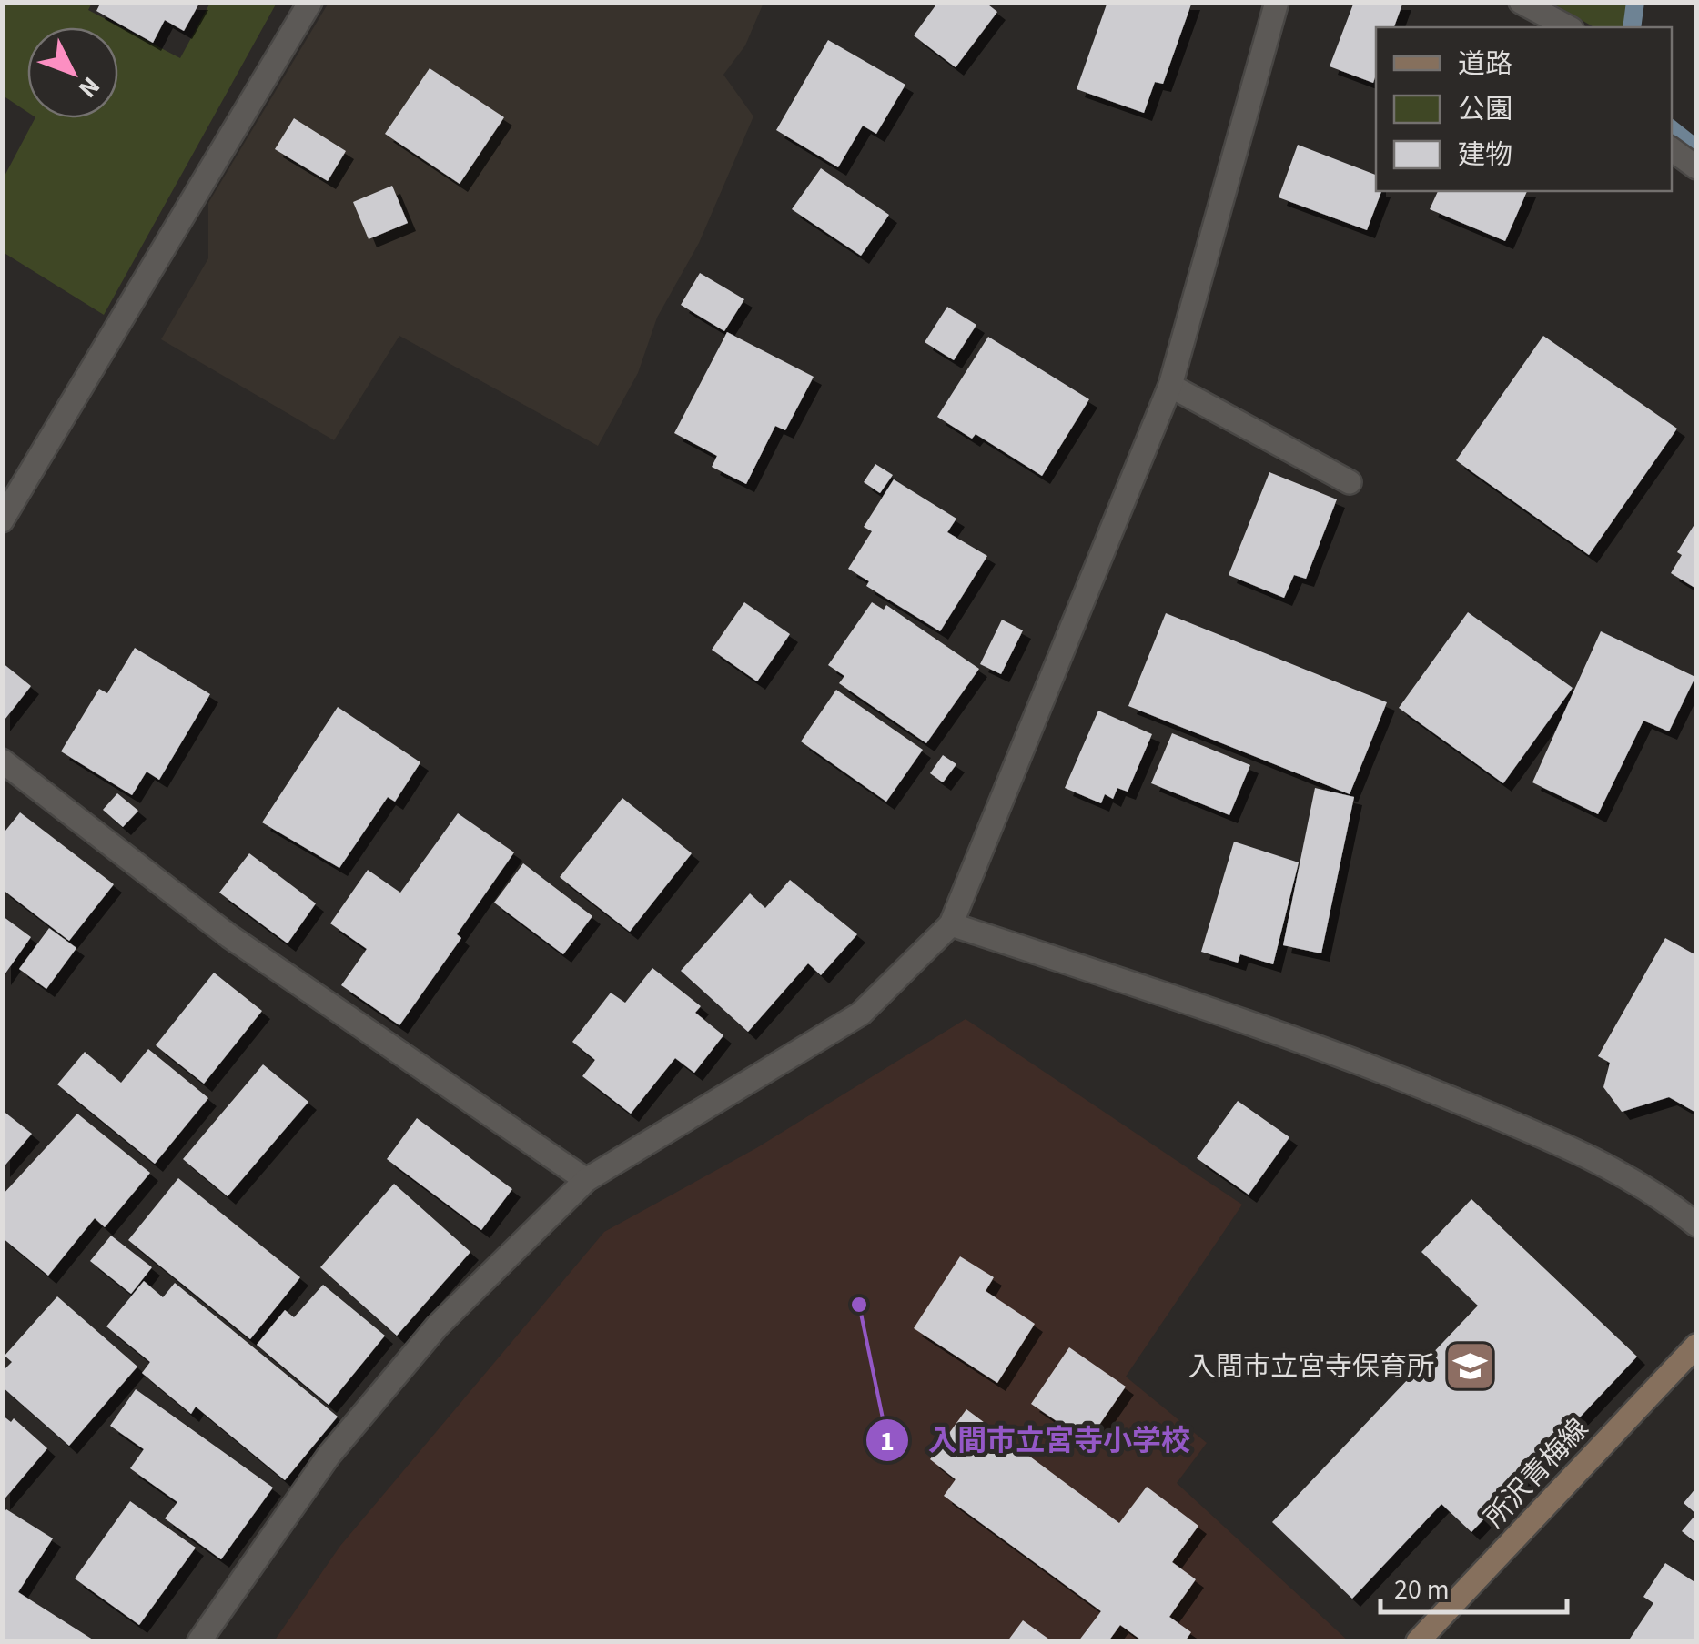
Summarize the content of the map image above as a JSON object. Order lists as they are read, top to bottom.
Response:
{
  "streets": {
    "main road": ["所沢青梅線"]
  },
  "places": {
    "other": ["入間市立宮寺小学校"],
    "school or university": ["入間市立宮寺保育所"]
  },
  "legend": ["道路", "公園", "建物"],
  "scale_bar": "20 m",
  "north": "bottom right"
}
